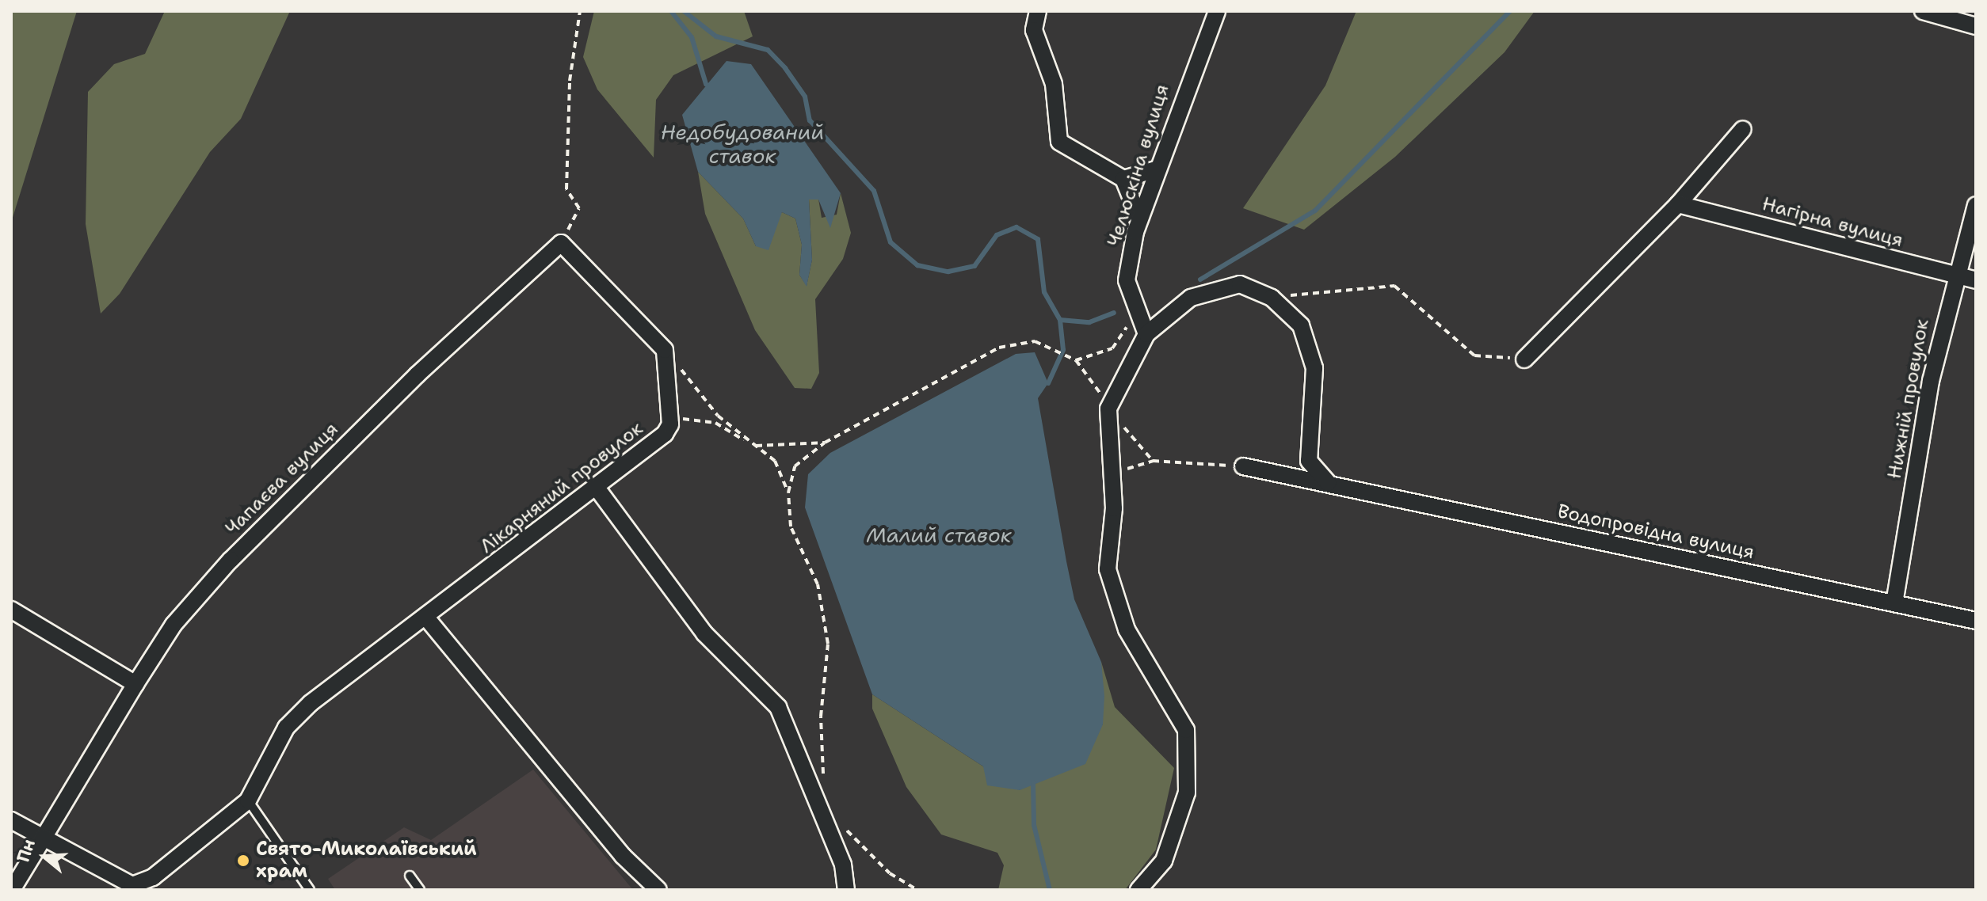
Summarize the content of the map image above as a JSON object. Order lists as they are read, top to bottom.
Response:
{
  "streets": {
    "street": [
      "Челюскіна вулиця",
      "Нагірна вулиця",
      "Нижній провулок",
      "Чапаєва вулиця",
      "Лікарняний провулок",
      "Водопровідна вулиця"
    ]
  },
  "crossings": [
    ["Нагірна вулиця", "Нижній провулок"],
    ["Нижній провулок", "Водопровідна вулиця"],
    ["Чапаєва вулиця", "Лікарняний провулок"]
  ],
  "water": ["Недобудований ставок", "Малий ставок"],
  "places": ["Свято-Миколаївський храм"],
  "north": "left"
}
